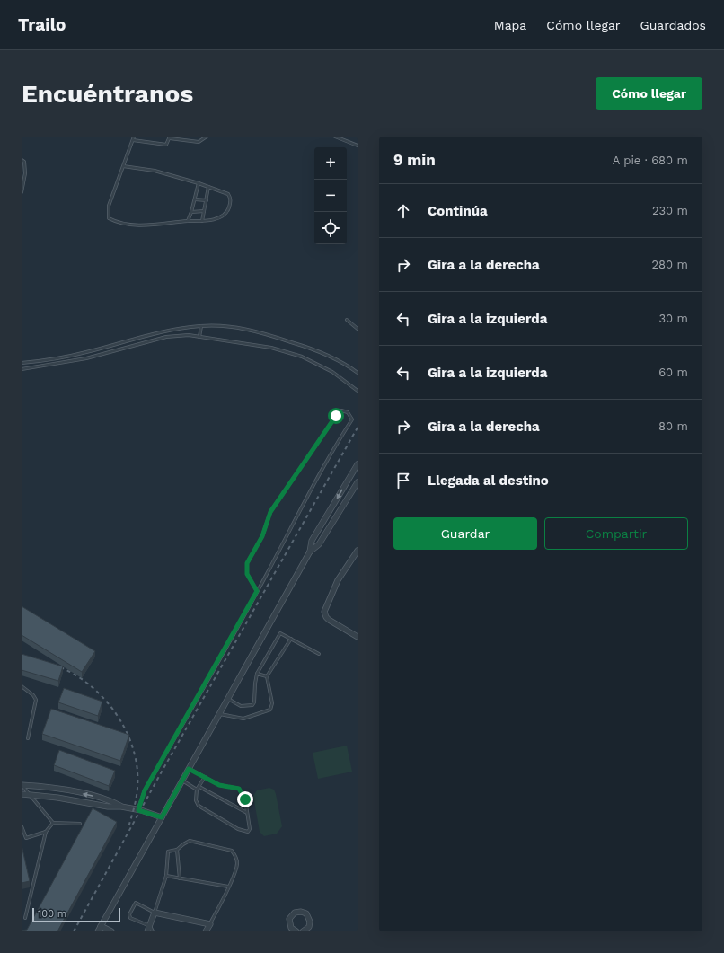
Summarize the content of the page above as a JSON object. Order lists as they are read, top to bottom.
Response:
{
  "scale_bar": "100 m",
  "page": {
    "header": "Trailo",
    "nav": ["Mapa", "Cómo llegar", "Guardados"],
    "buttons": [
      "Cómo llegar",
      ["Guardar", "Compartir"]
    ],
    "title": "Encuéntranos",
    "heading": ["9 min", "A pie · 680 m"],
    "map_buttons": ["+", "−"],
    "list": [
      ["Continúa", "230 m"],
      ["Gira a la derecha", "280 m"],
      ["Gira a la izquierda", "30 m"],
      ["Gira a la izquierda", "60 m"],
      ["Gira a la derecha", "80 m"],
      "Llegada al destino"
    ],
    "scale": "100 m"
  }
}
